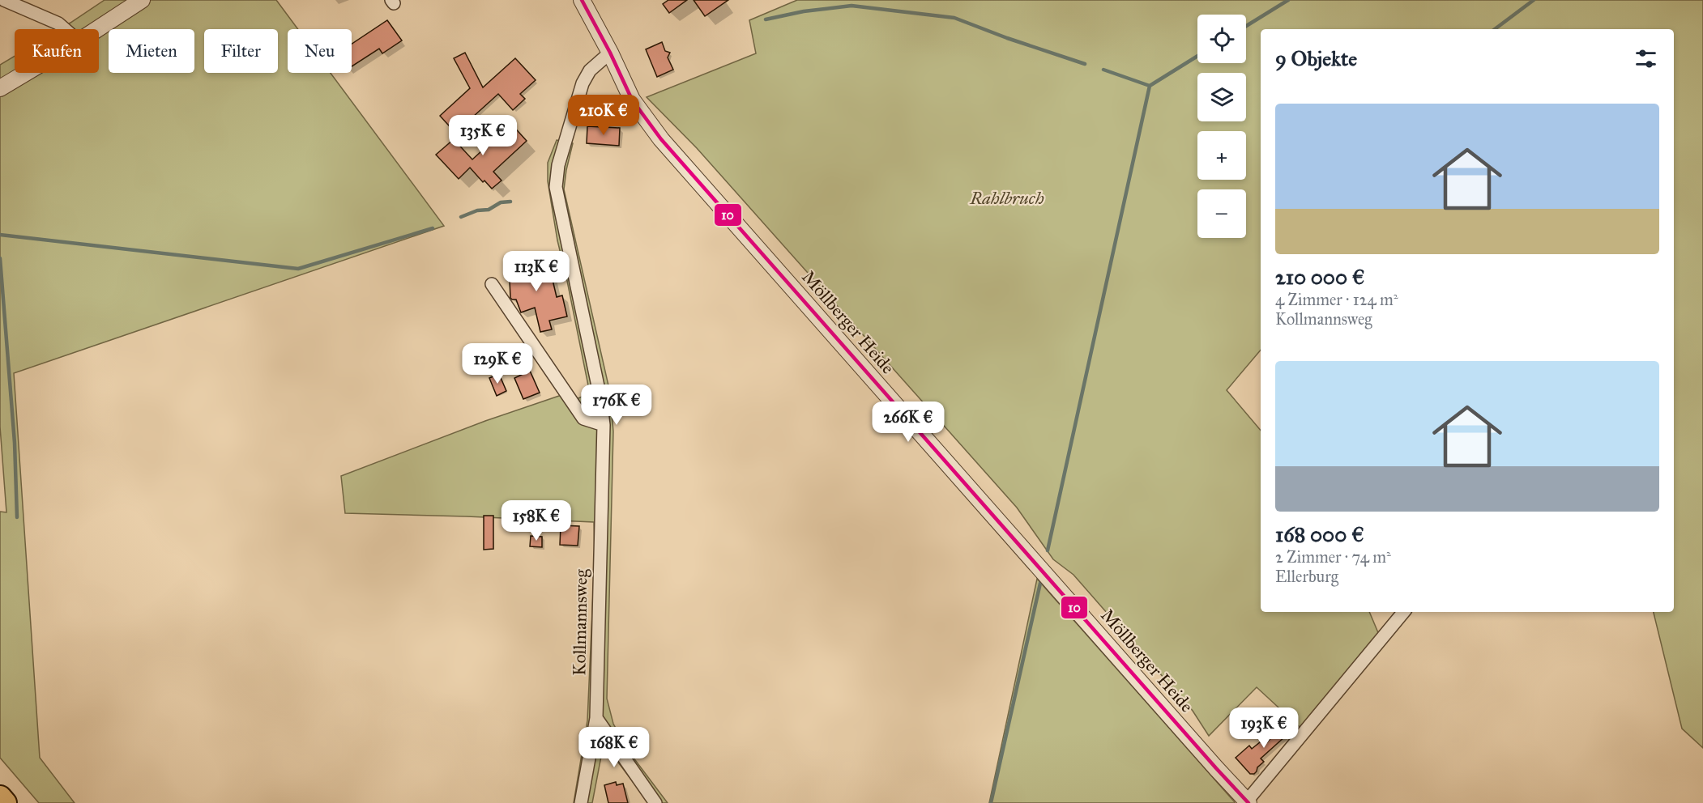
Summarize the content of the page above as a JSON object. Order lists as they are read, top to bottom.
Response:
{
  "streets": {
    "street": ["Möllberger Heide", "Kollmannsweg"]
  },
  "crossings": [
    ["Möllberger Heide", "Kollmannsweg"]
  ],
  "parks": ["Rahlbruch"],
  "lines": ["transit line 10"],
  "page": {
    "map_buttons": ["+", "−"],
    "chip": [
      "Kaufen",
      "Mieten",
      "Filter",
      "Neu"
    ],
    "heading": "9 Objekte",
    "list": [
      {
        "name": "210 000 €",
        "note": "4 Zimmer · 124 m² · Kollmannsweg"
      },
      {
        "name": "168 000 €",
        "note": "2 Zimmer · 74 m² · Ellerburg"
      }
    ],
    "price": [
      "210K €",
      "135K €",
      "113K €",
      "129K €",
      "176K €",
      "266K €",
      "158K €",
      "193K €",
      "168K €"
    ]
  }
}
